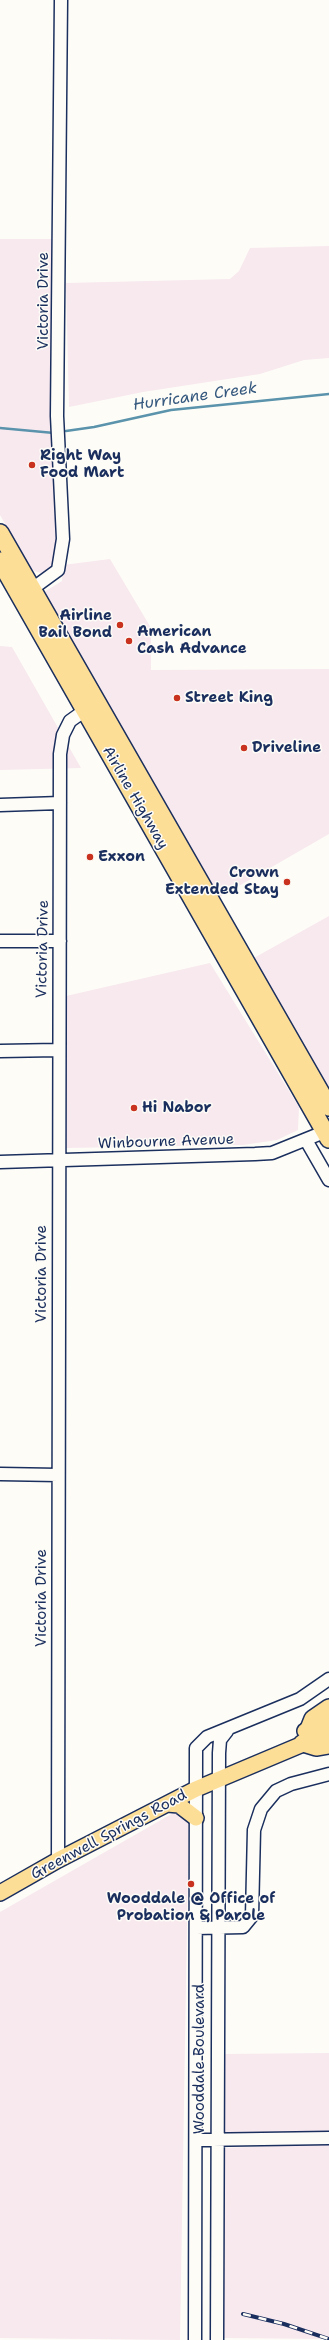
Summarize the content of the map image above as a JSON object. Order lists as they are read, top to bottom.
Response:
{
  "streets": {
    "highway": ["Airline Highway"],
    "main road": ["Greenwell Springs Road"],
    "street": ["Victoria Drive", "Winbourne Avenue", "Wooddale Boulevard"]
  },
  "crossings": [
    ["Victoria Drive", "Airline Highway"],
    ["Victoria Drive", "Winbourne Avenue"],
    ["Victoria Drive", "Greenwell Springs Road"],
    ["Airline Highway", "Winbourne Avenue"],
    ["Greenwell Springs Road", "Wooddale Boulevard"]
  ],
  "water": ["Hurricane Creek"],
  "places": [
    "Right Way Food Mart",
    "Airline Bail Bond",
    "American Cash Advance",
    "Street King",
    "Driveline",
    "Exxon",
    "Crown Extended Stay",
    "Hi Nabor",
    "Wooddale @ Office of Probation & Parole"
  ]
}
